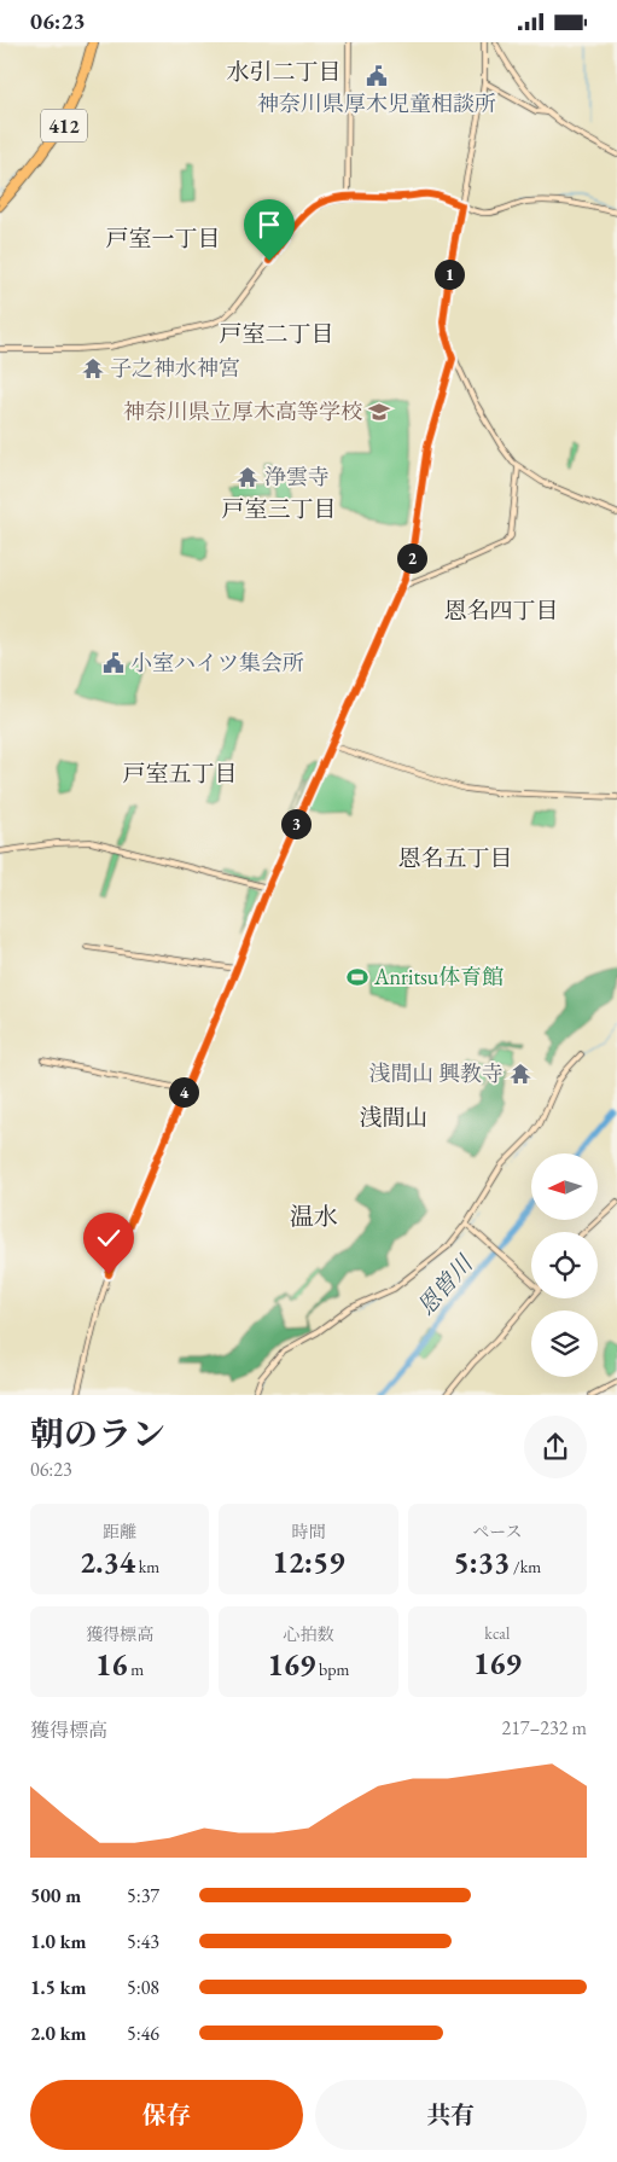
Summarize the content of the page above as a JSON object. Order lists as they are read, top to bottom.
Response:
{
  "streets": {
    "highway": ["412"]
  },
  "districts": [
    "水引二丁目",
    "戸室一丁目",
    "戸室二丁目",
    "戸室三丁目",
    "恩名四丁目",
    "戸室五丁目",
    "恩名五丁目",
    "浅間山",
    "温水"
  ],
  "water": ["恩曽川"],
  "places": {
    "public building": ["神奈川県厚木児童相談所", "小室ハイツ集会所"],
    "temple": ["子之神水神宮", "浄雲寺", "浅間山 興教寺"],
    "school or university": ["神奈川県立厚木高等学校"],
    "sports": ["Anritsu体育館"]
  },
  "north": "left",
  "page": {
    "status": "06:23",
    "pins": [
      "1",
      "2",
      "3",
      "4"
    ],
    "heading": ["朝のラン", "06:23"],
    "stats": [
      ["距離", "2.34 km"],
      ["時間", "12:59"],
      ["ペース", "5:33 /km"],
      ["獲得標高", "16 m"],
      ["心拍数", "169 bpm"],
      ["kcal", "169"]
    ],
    "chart": ["獲得標高", "217–232 m"],
    "list": [
      {
        "name": "500 m",
        "note": "5:37"
      },
      {
        "name": "1.0 km",
        "note": "5:43"
      },
      {
        "name": "1.5 km",
        "note": "5:08"
      },
      {
        "name": "2.0 km",
        "note": "5:46"
      }
    ],
    "buttons": ["保存", "共有"]
  }
}
